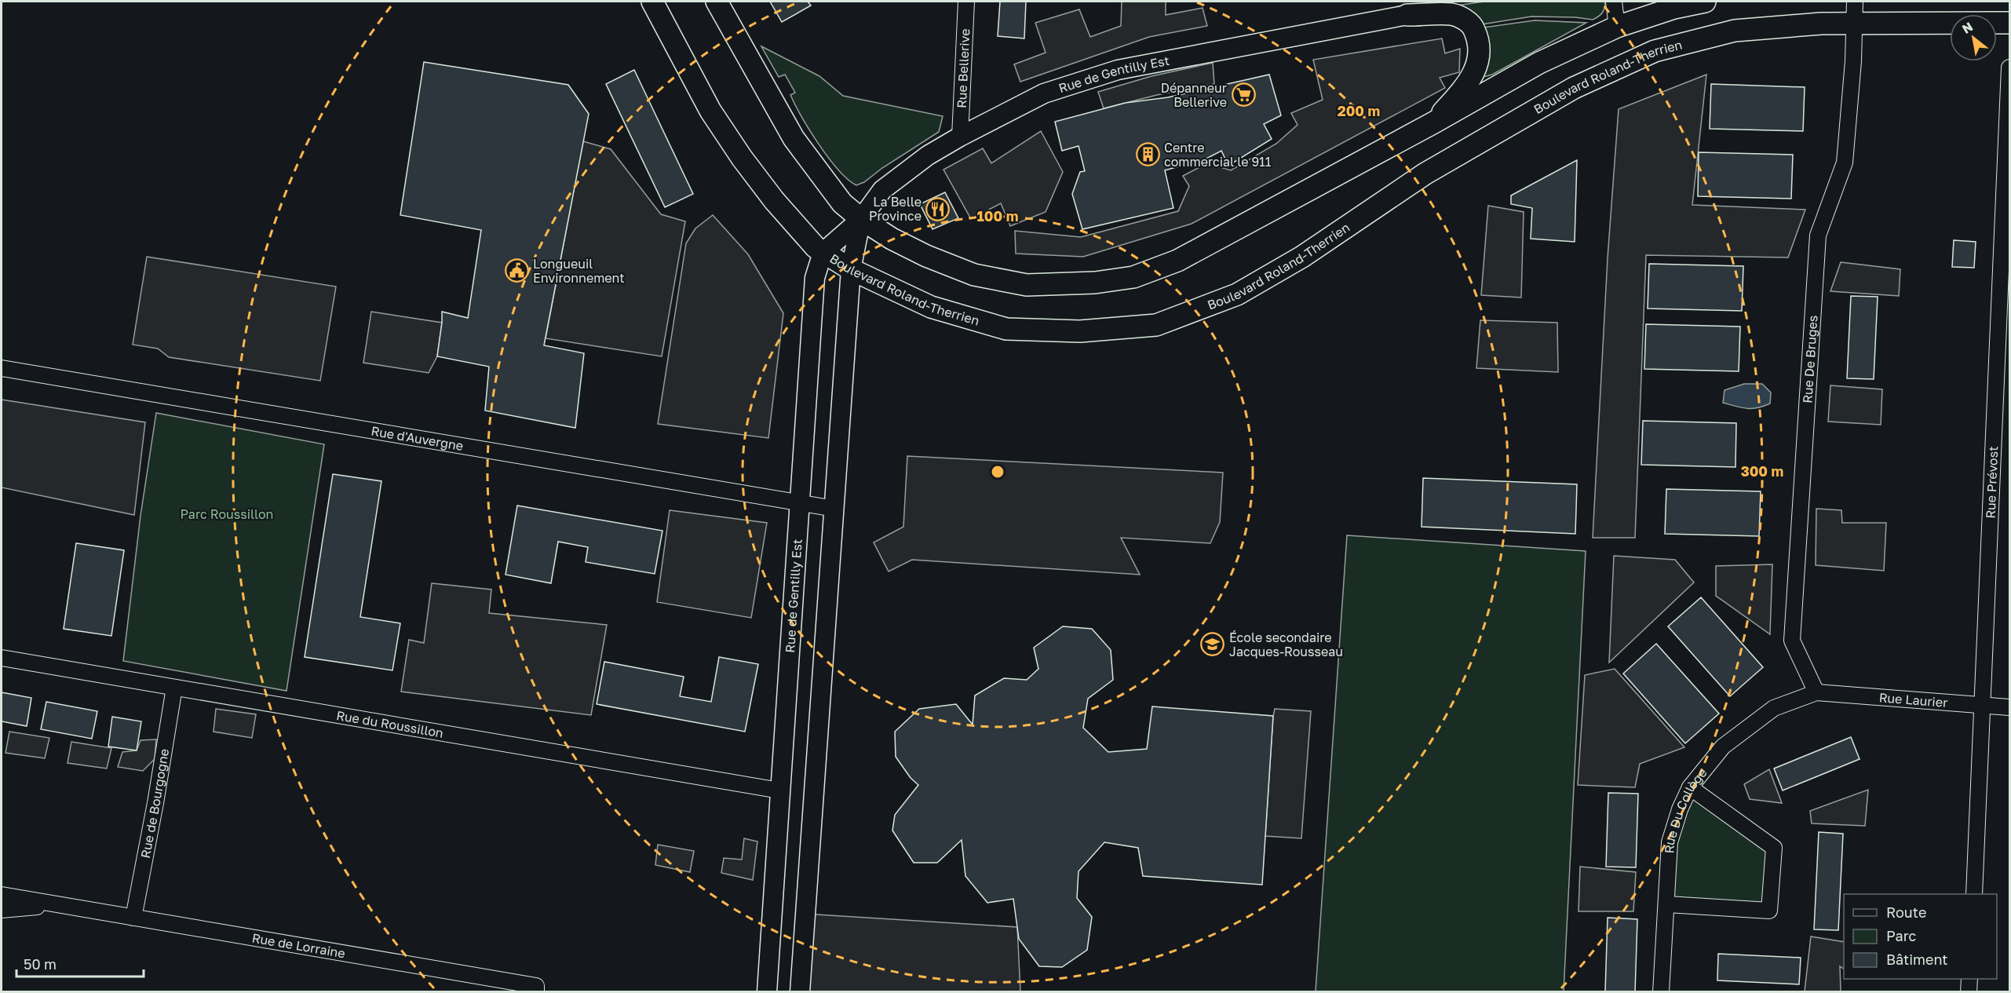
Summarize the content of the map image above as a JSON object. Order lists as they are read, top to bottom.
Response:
{
  "streets": {
    "main road": ["Boulevard Roland-Therrien"],
    "street": [
      "Rue Bellerive",
      "Rue de Gentilly Est",
      "Rue De Bruges",
      "Rue d'Auvergne",
      "Rue Prévost",
      "Rue Laurier",
      "Rue du Roussillon",
      "Rue de Bourgogne",
      "Rue Du Collège",
      "Rue de Lorraine"
    ]
  },
  "crossings": [
    ["Rue Bellerive", "Rue de Gentilly Est"],
    ["Rue de Gentilly Est", "Boulevard Roland-Therrien"],
    ["Rue de Gentilly Est", "Rue d'Auvergne"],
    ["Rue de Gentilly Est", "Rue du Roussillon"],
    ["Boulevard Roland-Therrien", "Rue De Bruges"],
    ["Rue De Bruges", "Rue Laurier"],
    ["Rue De Bruges", "Rue Du Collège"],
    ["Rue Prévost", "Rue Laurier"],
    ["Rue Laurier", "Rue Du Collège"],
    ["Rue du Roussillon", "Rue de Bourgogne"],
    ["Rue de Bourgogne", "Rue de Lorraine"]
  ],
  "parks": ["Parc Roussillon"],
  "places": {
    "supermarket": ["Dépanneur Bellerive"],
    "building": ["Centre commercial le 911"],
    "restaurant": ["La Belle Province"],
    "public building": ["Longueuil Environnement"],
    "school or university": ["École secondaire Jacques-Rousseau"]
  },
  "legend": ["Route", "Parc", "Bâtiment"],
  "scale_bar": "50 m",
  "north": "top left",
  "rings": ["200 m", "100 m", "300 m"]
}
